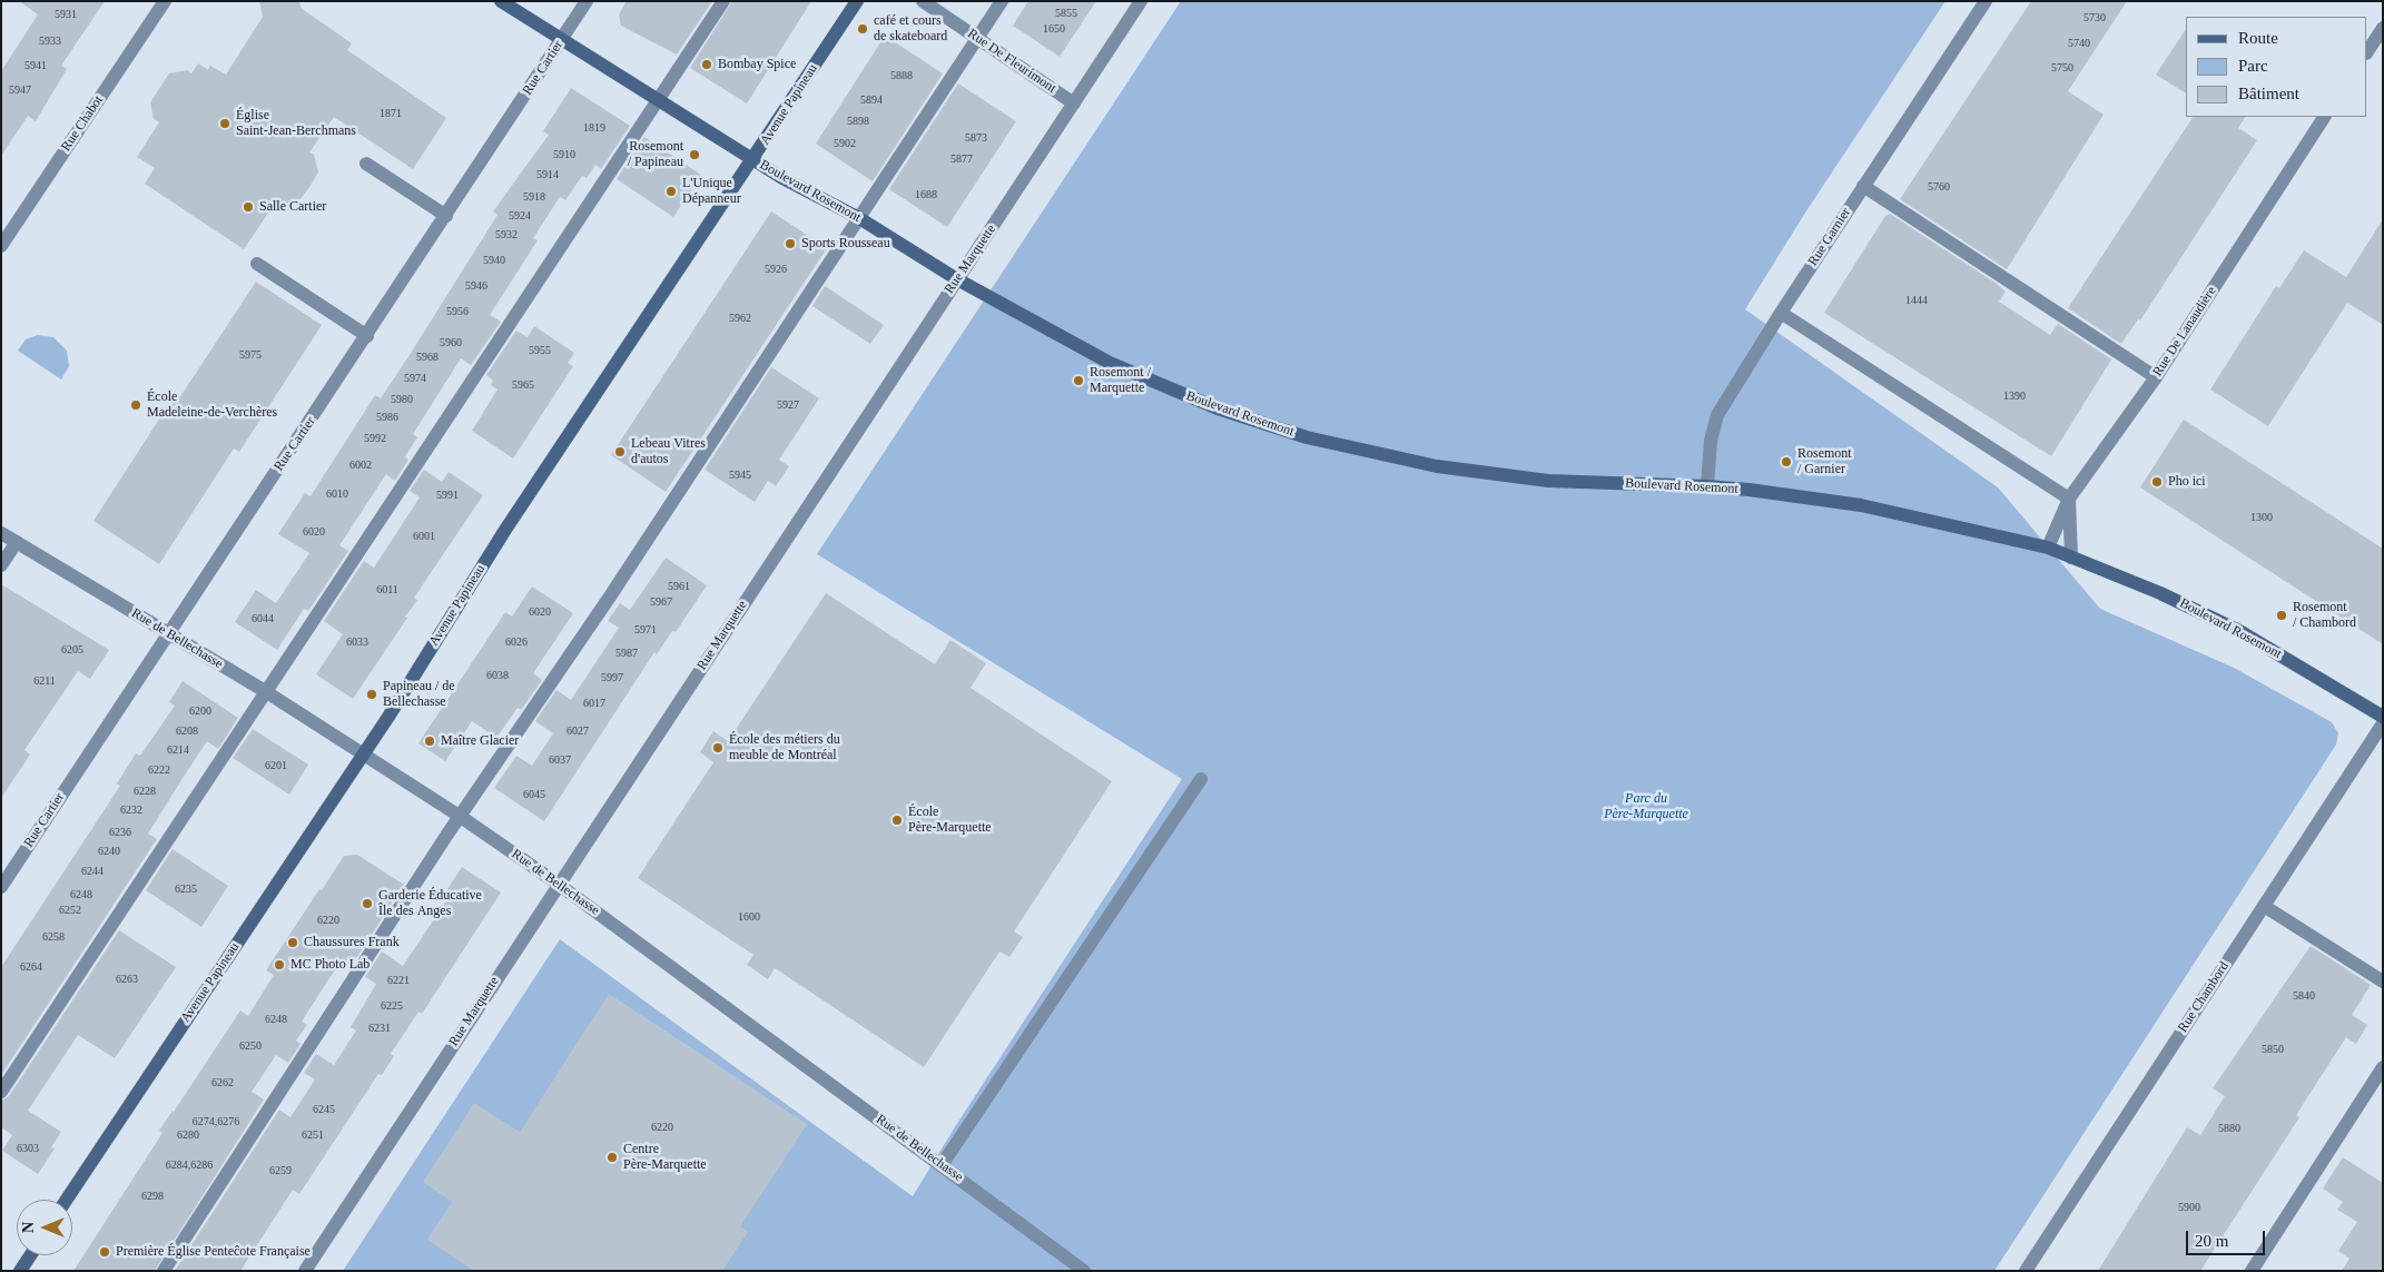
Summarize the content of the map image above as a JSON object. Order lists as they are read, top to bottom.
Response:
{
  "streets": {
    "main road": ["Avenue Papineau", "Boulevard Rosemont"],
    "street": [
      "Rue De Fleurimont",
      "Rue Cartier",
      "Rue Chabot",
      "Rue Garnier",
      "Rue Marquette",
      "Rue De Lanaudière",
      "Rue de Bellechasse",
      "Rue Chambord"
    ]
  },
  "crossings": [
    ["Rue De Fleurimont", "Rue Marquette"],
    ["Rue Cartier", "Boulevard Rosemont"],
    ["Rue Cartier", "Rue de Bellechasse"],
    ["Avenue Papineau", "Boulevard Rosemont"],
    ["Avenue Papineau", "Rue de Bellechasse"],
    ["Boulevard Rosemont", "Rue Garnier"],
    ["Boulevard Rosemont", "Rue Marquette"],
    ["Boulevard Rosemont", "Rue De Lanaudière"],
    ["Rue Marquette", "Rue de Bellechasse"]
  ],
  "parks": ["Parc du Père-Marquette"],
  "places": [
    "café et cours de skateboard",
    "Bombay Spice",
    "Église Saint-Jean-Berchmans",
    "Rosemont / Papineau",
    "L'Unique Dépanneur",
    "Salle Cartier",
    "Sports Rousseau",
    "Rosemont / Marquette",
    "École Madeleine-de-Verchères",
    "Lebeau Vitres d'autos",
    "Rosemont / Garnier",
    "Pho ici",
    "Rosemont / Chambord",
    "Papineau / de Bellechasse",
    "Maître Glacier",
    "École des métiers du meuble de Montréal",
    "École Père-Marquette",
    "Garderie Éducative Île des Anges",
    "Chaussures Frank",
    "MC Photo Lab",
    "Centre Père-Marquette",
    "Première Église Penteĉote Française"
  ],
  "house_numbers": [
    "5855",
    "5931",
    "5730",
    "1650",
    "5933",
    "5740",
    "5941",
    "5750",
    "5888",
    "5947",
    "5894",
    "1871",
    "5898",
    "1819",
    "5873",
    "5902",
    "5910",
    "5877",
    "5914",
    "5760",
    "1688",
    "5918",
    "5924",
    "5932",
    "5940",
    "5926",
    "5946",
    "1444",
    "5956",
    "5962",
    "5960",
    "5955",
    "5975",
    "5968",
    "5974",
    "5965",
    "1390",
    "5980",
    "5927",
    "5986",
    "5992",
    "6002",
    "5945",
    "6010",
    "5991",
    "1300",
    "6020",
    "6001",
    "5961",
    "6011",
    "5967",
    "6020",
    "6044",
    "5971",
    "6033",
    "6026",
    "6205",
    "5987",
    "6038",
    "5997",
    "6211",
    "6017",
    "6200",
    "6208",
    "6027",
    "6214",
    "6037",
    "6201",
    "6222",
    "6228",
    "6045",
    "6232",
    "6236",
    "6240",
    "6244",
    "6235",
    "6248",
    "6252",
    "1600",
    "6220",
    "6258",
    "6264",
    "6263",
    "6221",
    "5840",
    "6225",
    "6248",
    "6231",
    "6250",
    "5850",
    "6262",
    "6245",
    "6274,6276",
    "6220",
    "5880",
    "6280",
    "6251",
    "6303",
    "6284,6286",
    "6259",
    "6298",
    "5900"
  ],
  "legend": ["Route", "Parc", "Bâtiment"],
  "scale_bar": "20 m",
  "north": "left"
}
